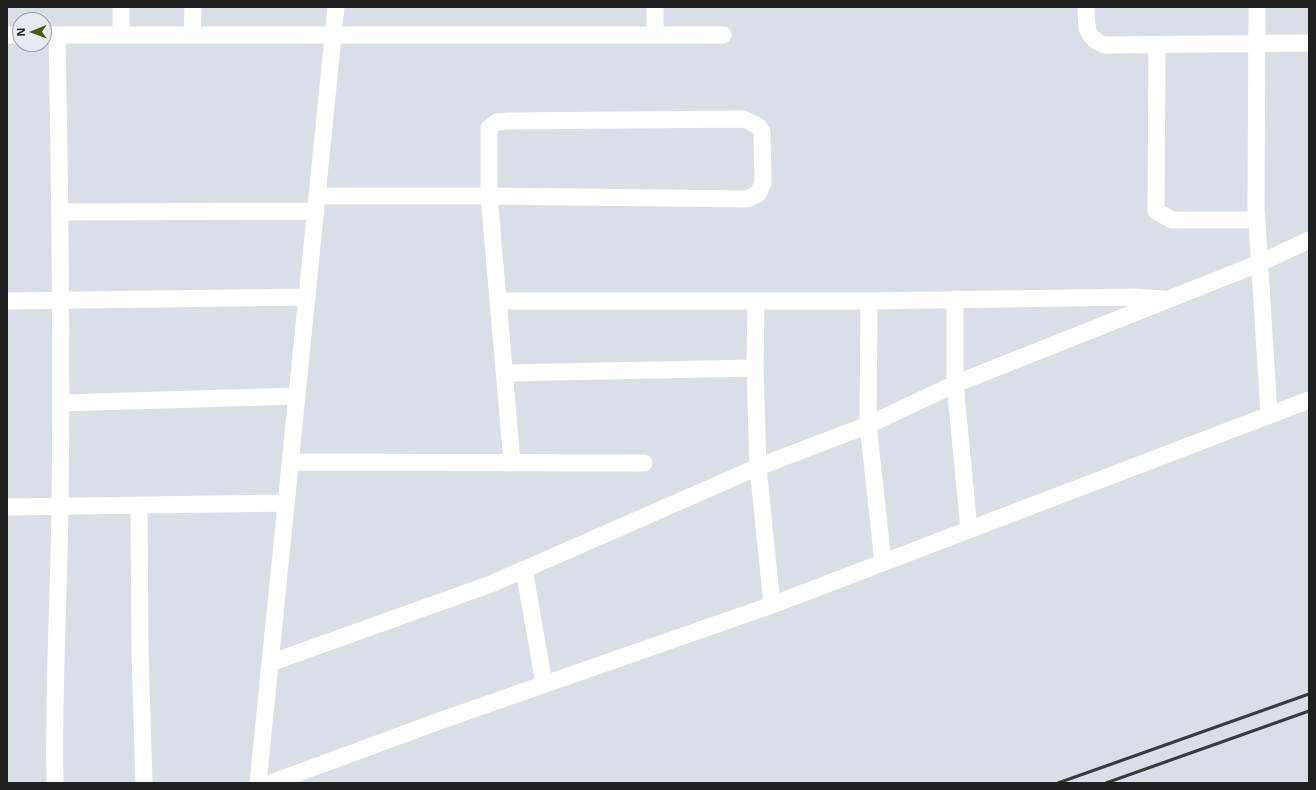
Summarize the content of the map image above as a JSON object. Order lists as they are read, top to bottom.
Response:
{
  "north": "left"
}
